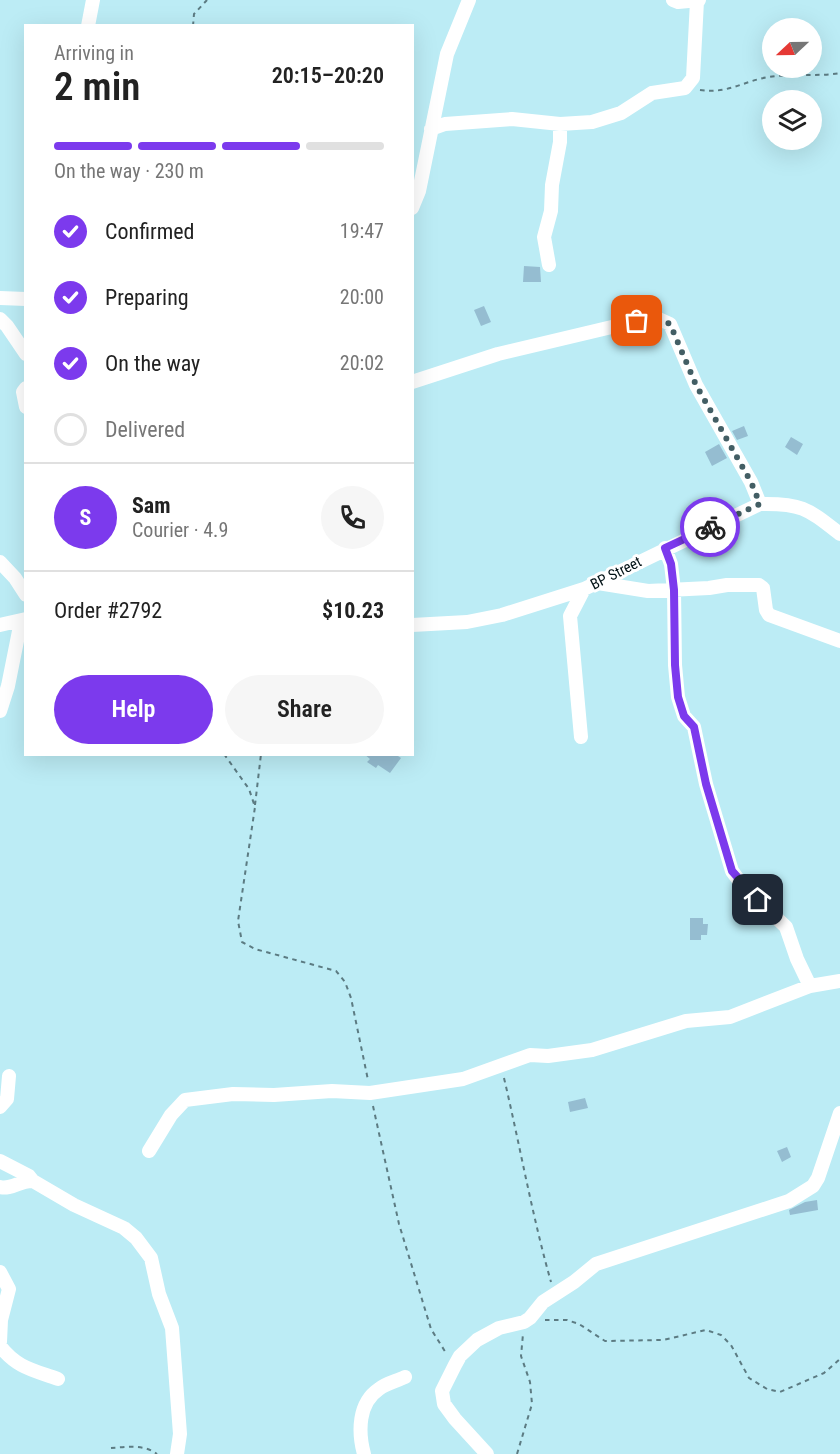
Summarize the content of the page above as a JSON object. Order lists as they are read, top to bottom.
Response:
{
  "streets": {
    "street": ["BP Street"]
  },
  "north": "left",
  "page": {
    "heading": ["2 min", "Arriving in", "20:15–20:20"],
    "panel": [
      "Sam",
      "Courier · 4.9",
      "Order #2792",
      "$10.23"
    ],
    "bar": "On the way · 230 m",
    "list": [
      ["Confirmed", "19:47"],
      ["Preparing", "20:00"],
      ["On the way", "20:02"],
      "Delivered"
    ],
    "round": "S",
    "buttons": ["Help", "Share"]
  }
}
